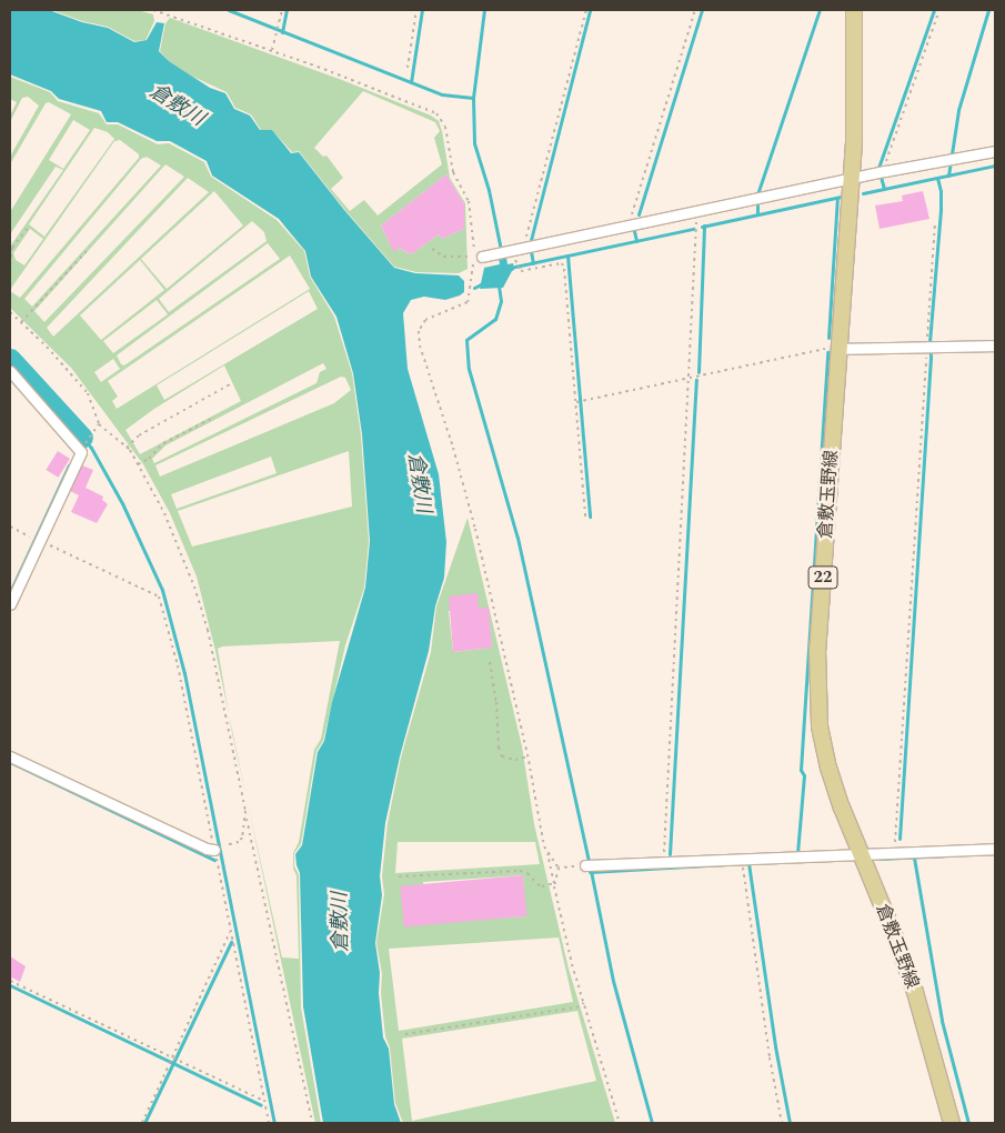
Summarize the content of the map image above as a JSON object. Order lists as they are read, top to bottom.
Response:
{
  "streets": {
    "main road": ["倉敷玉野線", "22"]
  },
  "water": ["倉敷川"]
}
